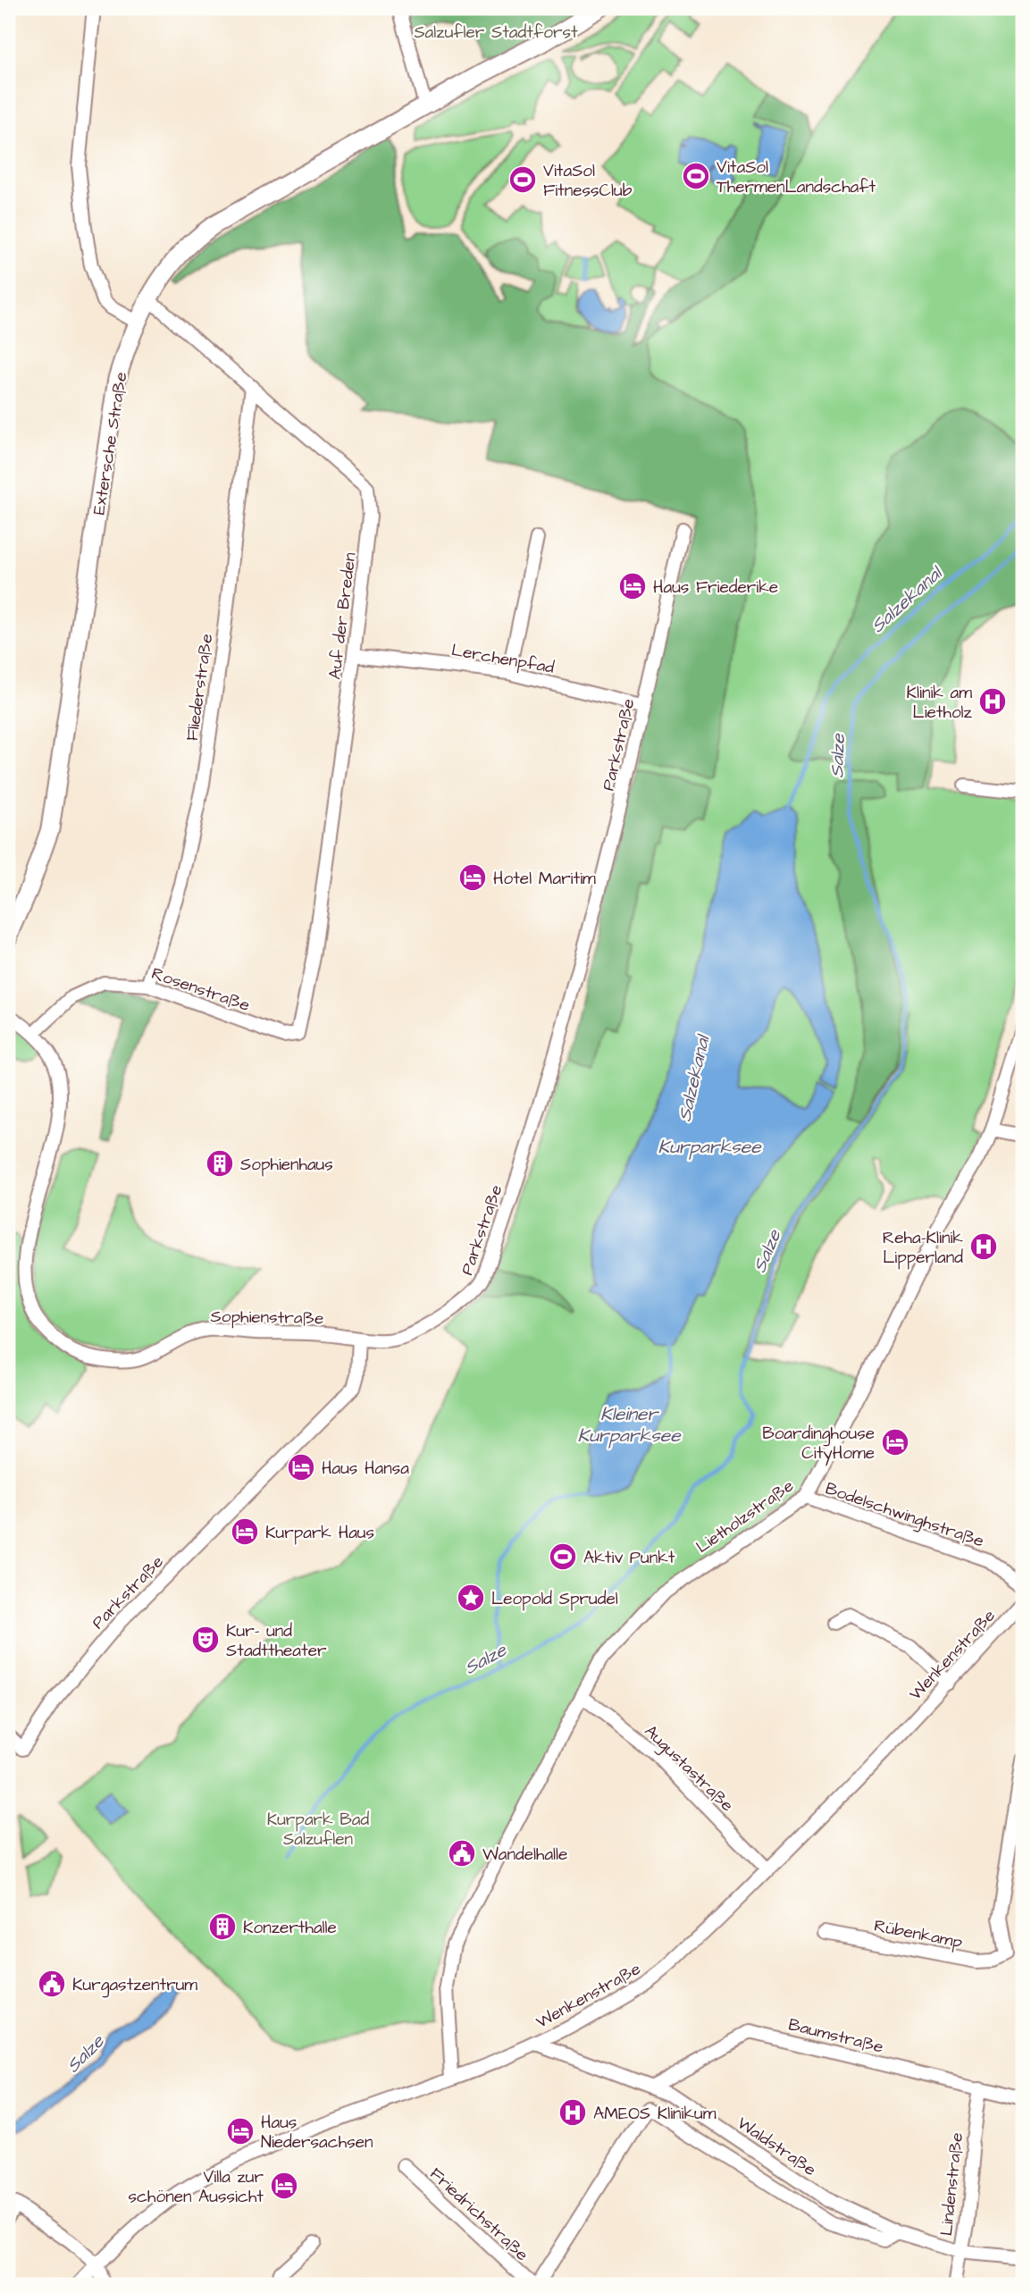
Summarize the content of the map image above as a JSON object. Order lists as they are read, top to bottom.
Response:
{
  "streets": {
    "main road": ["Extersche Straße"],
    "street": [
      "Auf der Breden",
      "Lerchenpfad",
      "Fliederstraße",
      "Parkstraße",
      "Rosenstraße",
      "Sophienstraße",
      "Bodelschwinghstraße",
      "Lietholzstraße",
      "Wenkenstraße",
      "Augustastraße",
      "Rübenkamp",
      "Baumstraße",
      "Waldstraße",
      "Lindenstraße",
      "Friedrichstraße"
    ]
  },
  "crossings": [
    ["Extersche Straße", "Auf der Breden"],
    ["Auf der Breden", "Lerchenpfad"],
    ["Auf der Breden", "Fliederstraße"],
    ["Auf der Breden", "Rosenstraße"],
    ["Lerchenpfad", "Parkstraße"],
    ["Fliederstraße", "Rosenstraße"],
    ["Parkstraße", "Sophienstraße"],
    ["Rosenstraße", "Sophienstraße"],
    ["Bodelschwinghstraße", "Lietholzstraße"],
    ["Lietholzstraße", "Wenkenstraße"],
    ["Lietholzstraße", "Augustastraße"],
    ["Wenkenstraße", "Augustastraße"],
    ["Wenkenstraße", "Waldstraße"],
    ["Baumstraße", "Waldstraße"],
    ["Baumstraße", "Lindenstraße"],
    ["Waldstraße", "Lindenstraße"],
    ["Waldstraße", "Friedrichstraße"]
  ],
  "water": [
    "Salzekanal",
    "Salze",
    "Kurparksee",
    "Kleiner Kurparksee"
  ],
  "parks": ["Salzufler Stadtforst", "Kurpark Bad Salzuflen"],
  "places": {
    "sports": ["VitaSol ThermenLandschaft", "VitaSol FitnessClub", "Aktiv Punkt"],
    "hotel": [
      "Haus Friederike",
      "Hotel Maritim",
      "Boardinghouse CityHome",
      "Haus Hansa",
      "Kurpark Haus",
      "Haus Niedersachsen",
      "Villa zur schönen Aussicht"
    ],
    "hospital": ["Klinik am Lietholz", "Reha-Klinik Lipperland", "AMEOS Klinikum"],
    "building": ["Sophienhaus", "Konzerthalle"],
    "place": ["Leopold Sprudel"],
    "theatre": ["Kur- und Stadttheater"],
    "public building": ["Wandelhalle", "Kurgastzentrum"]
  }
}
